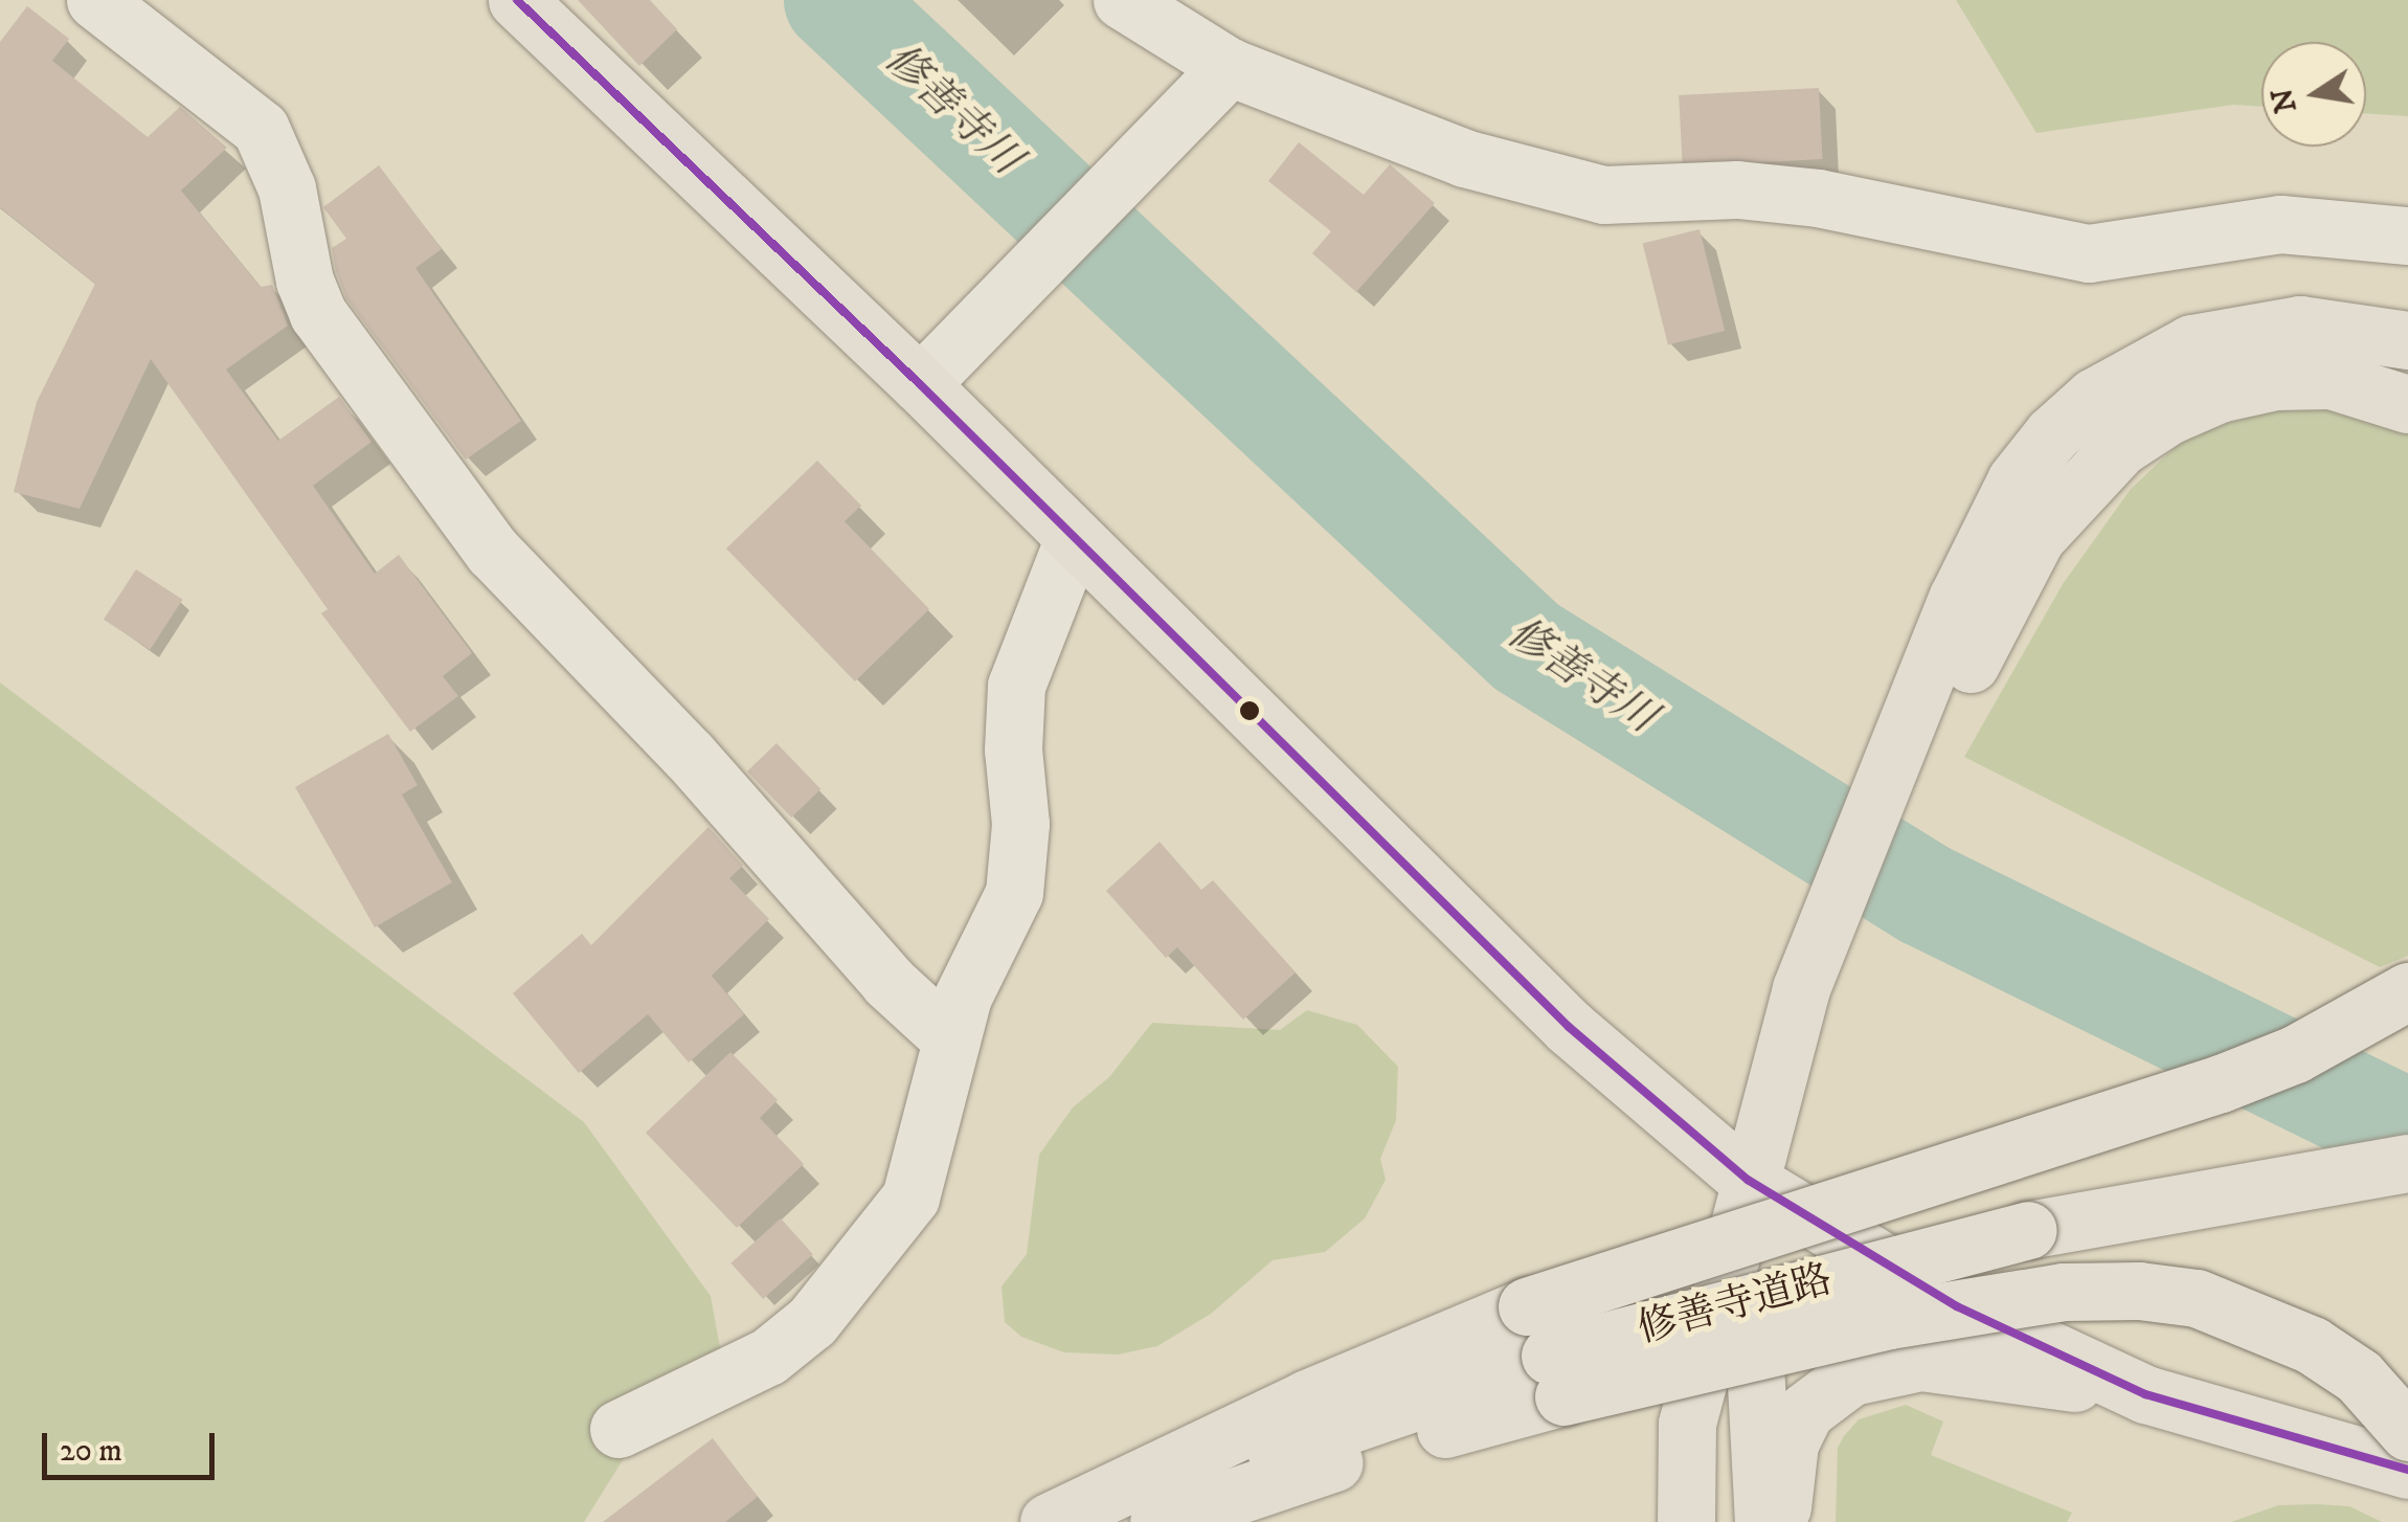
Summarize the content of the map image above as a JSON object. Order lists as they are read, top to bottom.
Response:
{
  "streets": {
    "highway": ["修善寺道路"]
  },
  "water": ["修善寺川"],
  "scale_bar": "20 m",
  "north": "left"
}
